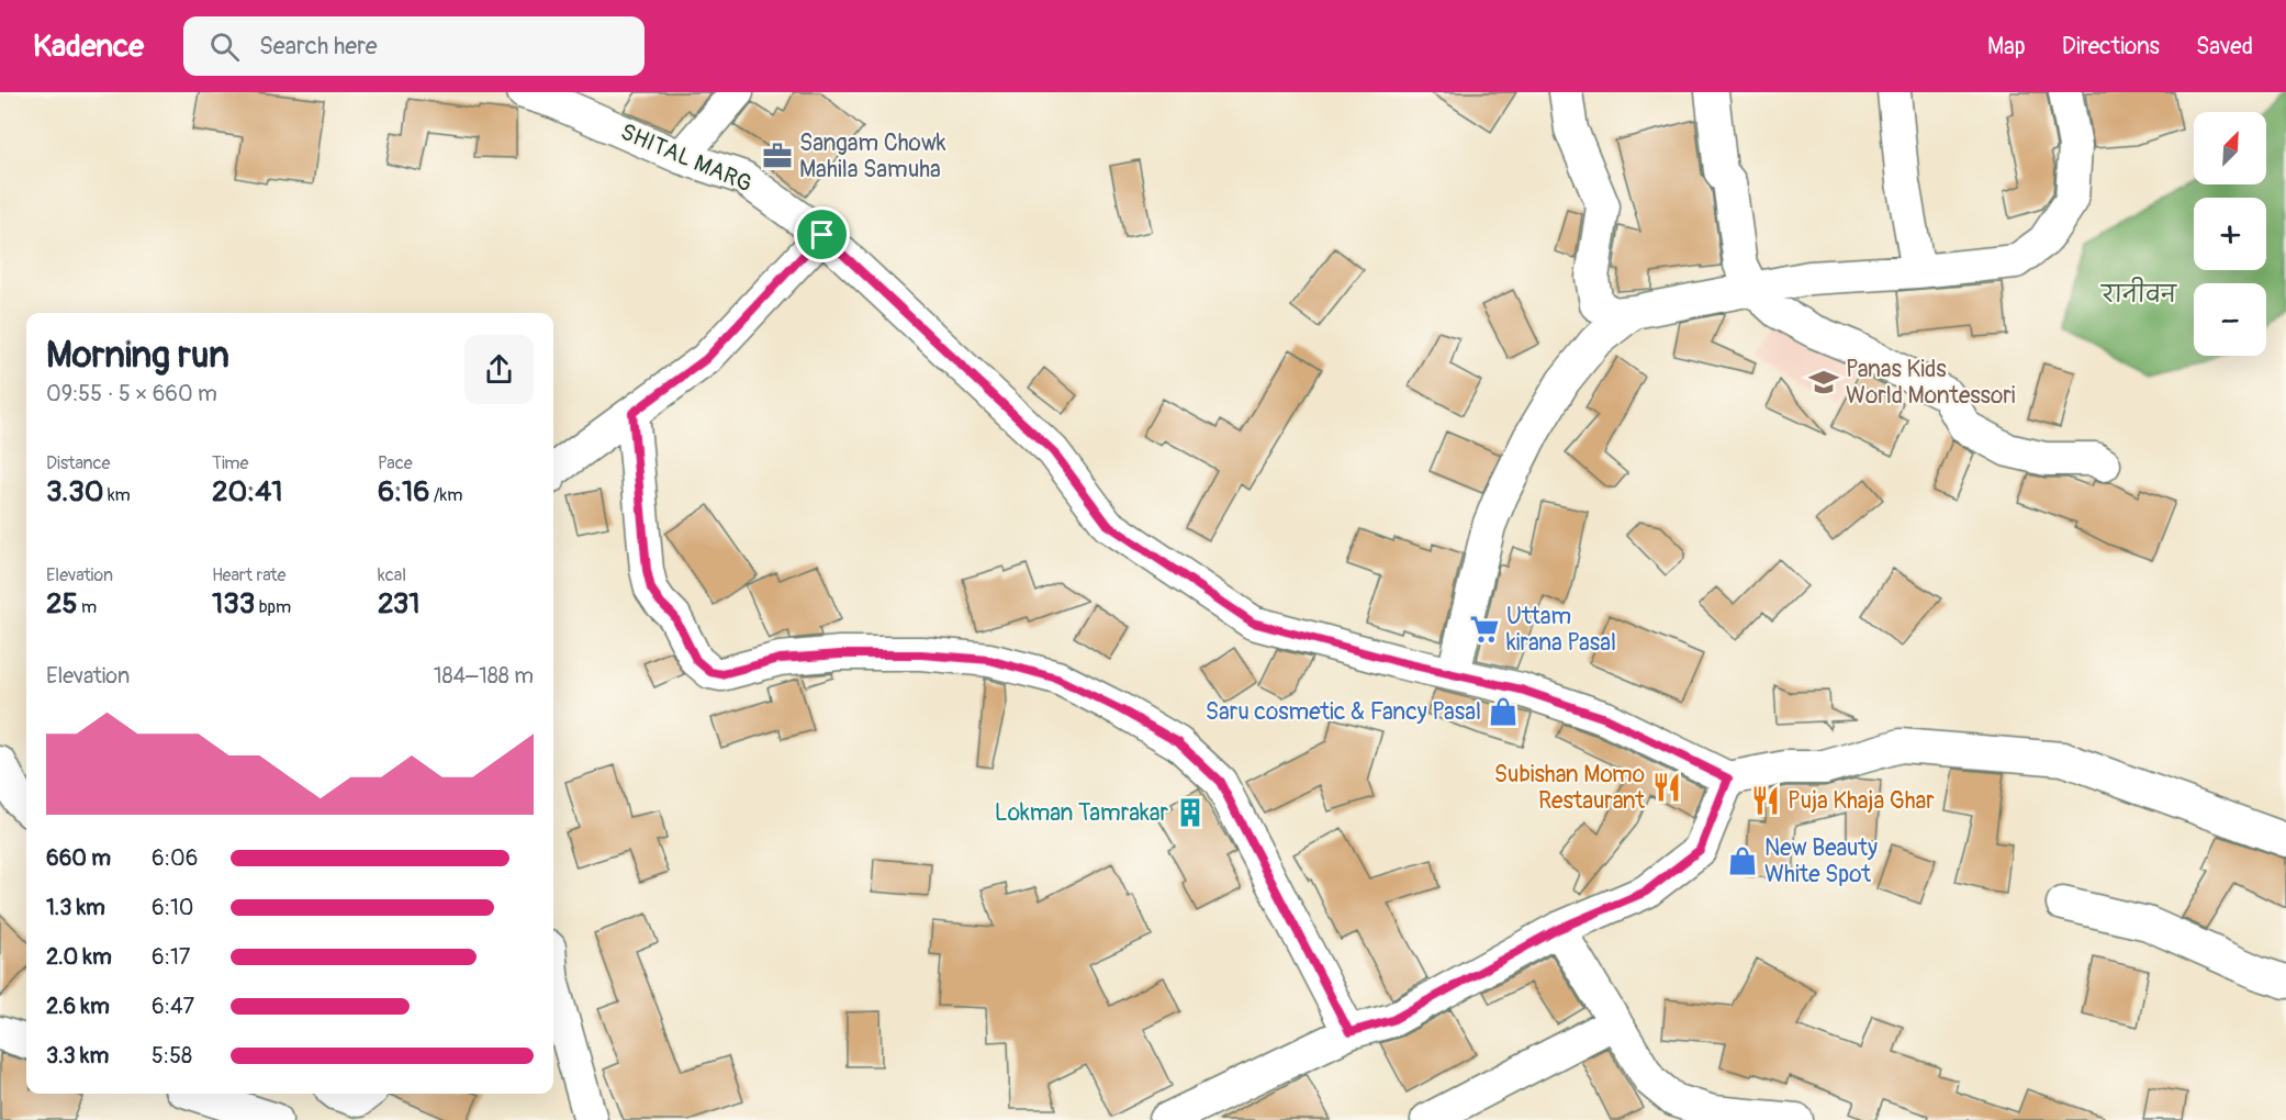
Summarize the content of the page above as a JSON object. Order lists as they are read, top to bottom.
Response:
{
  "streets": {
    "street": ["SHITAL MARG"]
  },
  "parks": ["रानीवन"],
  "places": {
    "office": ["Sangam Chowk Mahila Samuha"],
    "school or university": ["Panas Kids World Montessori"],
    "supermarket": ["Uttam kirana Pasal"],
    "shop": ["Saru cosmetic & Fancy Pasal", "New Beauty White Spot"],
    "restaurant": ["Subishan Momo Restaurant", "Puja Khaja Ghar"],
    "building": ["Lokman Tamrakar"]
  },
  "north": "top right",
  "page": {
    "header": "Kadence",
    "search": "Search here",
    "nav": ["Map", "Directions", "Saved"],
    "map_buttons": ["+", "−"],
    "heading": ["Morning run", "09:55 · 5 × 660 m"],
    "stats": [
      ["Distance", "3.30 km"],
      ["Time", "20:41"],
      ["Pace", "6:16 /km"],
      ["Elevation", "25 m"],
      ["Heart rate", "133 bpm"],
      ["kcal", "231"]
    ],
    "chart": ["Elevation", "184–188 m"],
    "list": [
      {
        "name": "660 m",
        "note": "6:06"
      },
      {
        "name": "1.3 km",
        "note": "6:10"
      },
      {
        "name": "2.0 km",
        "note": "6:17"
      },
      {
        "name": "2.6 km",
        "note": "6:47"
      },
      {
        "name": "3.3 km",
        "note": "5:58"
      }
    ]
  }
}
